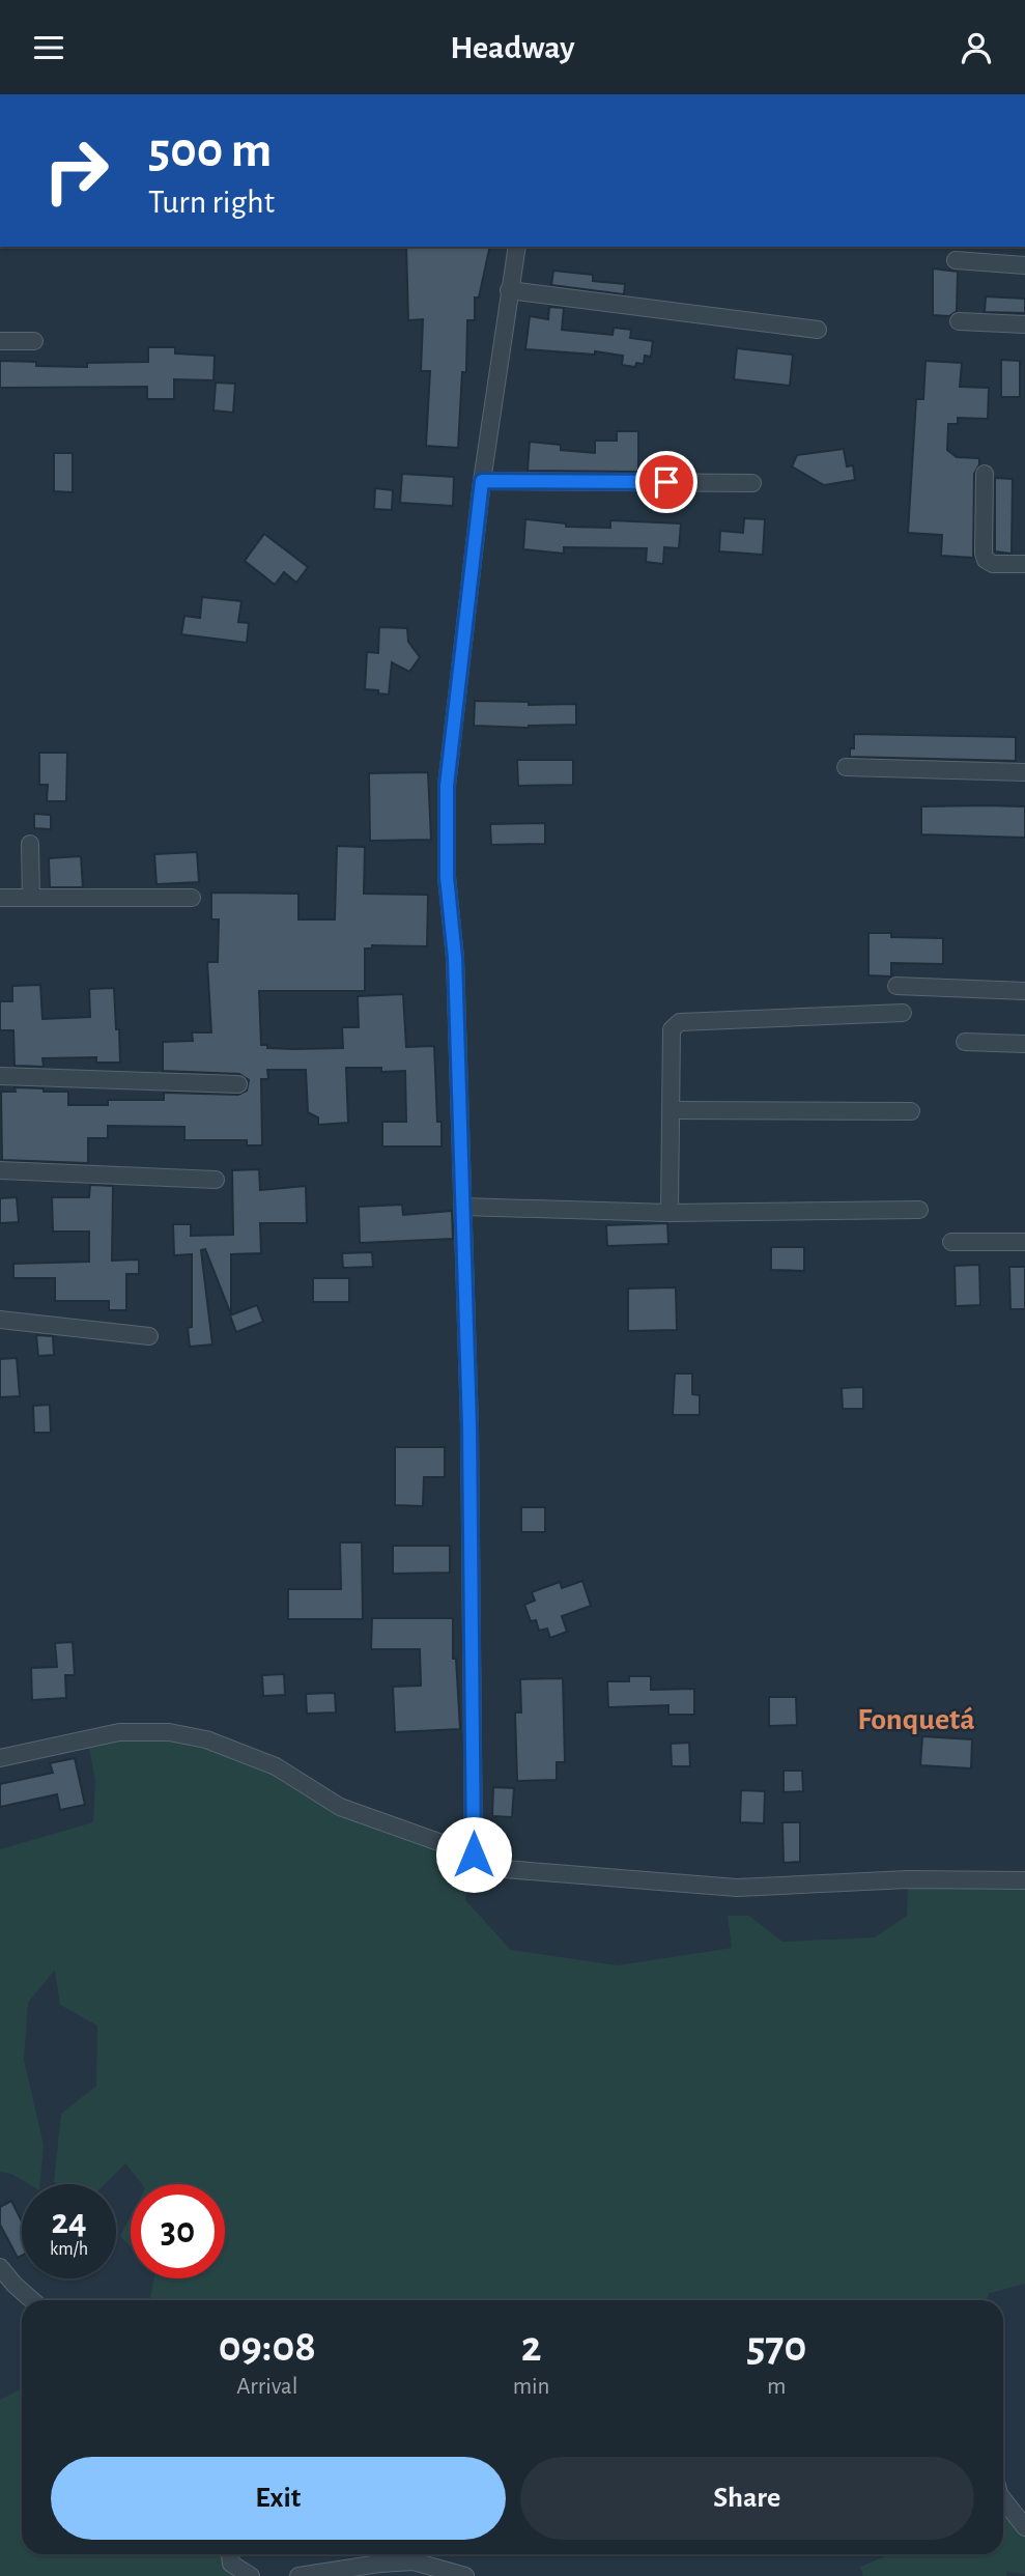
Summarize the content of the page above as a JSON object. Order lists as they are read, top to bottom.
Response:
{
  "districts": ["Fonquetá"],
  "page": {
    "header": "Headway",
    "turn": ["500 m", "Turn right"],
    "speed": "24 km/h",
    "limit": "30",
    "eta": [
      "09:08",
      "Arrival",
      "2",
      "min",
      "570",
      "m"
    ],
    "buttons": ["Exit", "Share"]
  }
}
